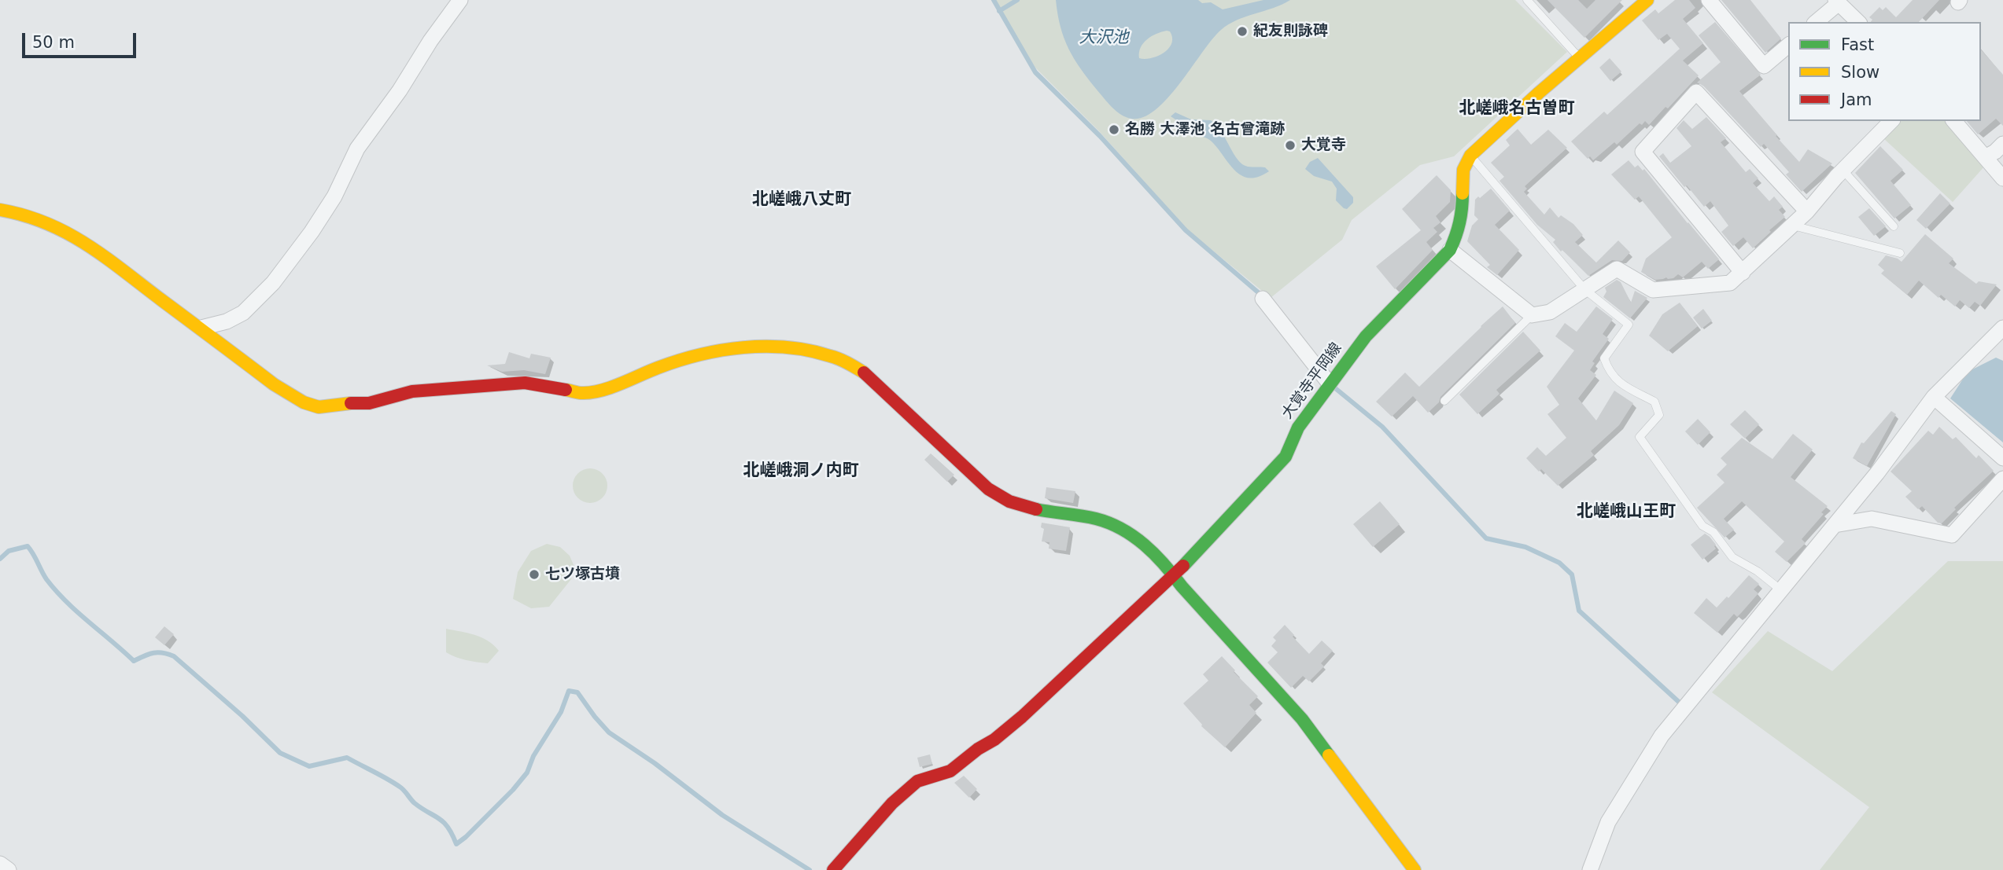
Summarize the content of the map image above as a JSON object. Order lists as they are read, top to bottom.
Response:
{
  "streets": {
    "street": ["大覚寺平岡線"]
  },
  "districts": [
    "北嵯峨名古曽町",
    "北嵯峨八丈町",
    "北嵯峨洞ノ内町",
    "北嵯峨山王町"
  ],
  "water": ["大沢池"],
  "places": [
    "紀友則詠碑",
    "名勝 大澤池 名古曾滝跡",
    "大覚寺",
    "七ツ塚古墳"
  ],
  "legend": ["Fast", "Slow", "Jam"],
  "scale_bar": "50 m"
}
